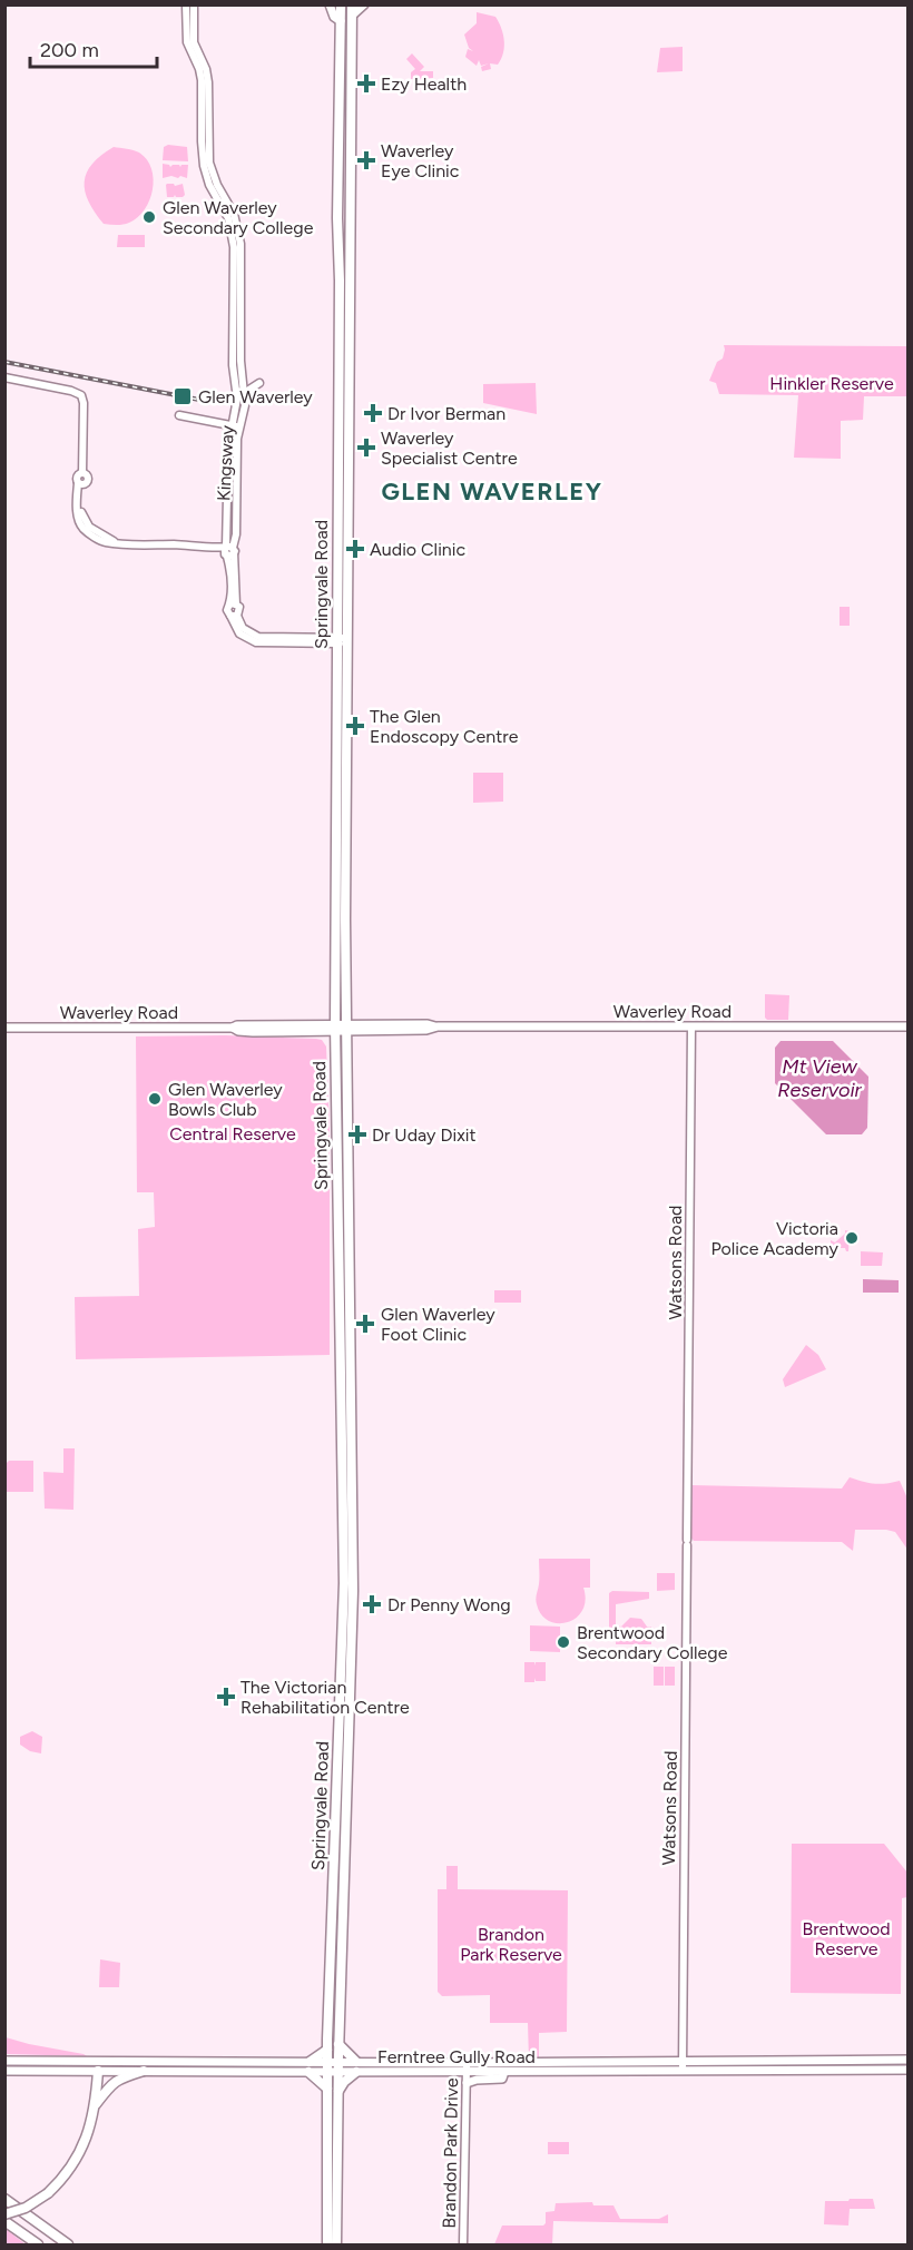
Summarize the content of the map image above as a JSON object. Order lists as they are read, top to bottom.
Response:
{
  "streets": {
    "highway": ["Springvale Road"],
    "main road": ["Waverley Road", "Ferntree Gully Road"],
    "street": ["Kingsway", "Watsons Road", "Brandon Park Drive"]
  },
  "crossings": [
    ["Springvale Road", "Waverley Road"],
    ["Springvale Road", "Ferntree Gully Road"],
    ["Waverley Road", "Watsons Road"],
    ["Watsons Road", "Ferntree Gully Road"],
    ["Ferntree Gully Road", "Brandon Park Drive"]
  ],
  "districts": ["GLEN WAVERLEY"],
  "water": ["Mt View Reservoir"],
  "parks": [
    "Hinkler Reserve",
    "Central Reserve",
    "Brentwood Reserve",
    "Brandon Park Reserve"
  ],
  "places": {
    "health": [
      "Ezy Health",
      "Waverley Eye Clinic",
      "Dr Ivor Berman",
      "Waverley Specialist Centre",
      "Audio Clinic",
      "The Glen Endoscopy Centre",
      "Dr Uday Dixit",
      "Glen Waverley Foot Clinic",
      "Dr Penny Wong",
      "The Victorian Rehabilitation Centre"
    ],
    "other": [
      "Glen Waverley Secondary College",
      "Glen Waverley Bowls Club",
      "Victoria Police Academy",
      "Brentwood Secondary College"
    ],
    "transit": ["Glen Waverley"]
  },
  "scale_bar": "200 m"
}
